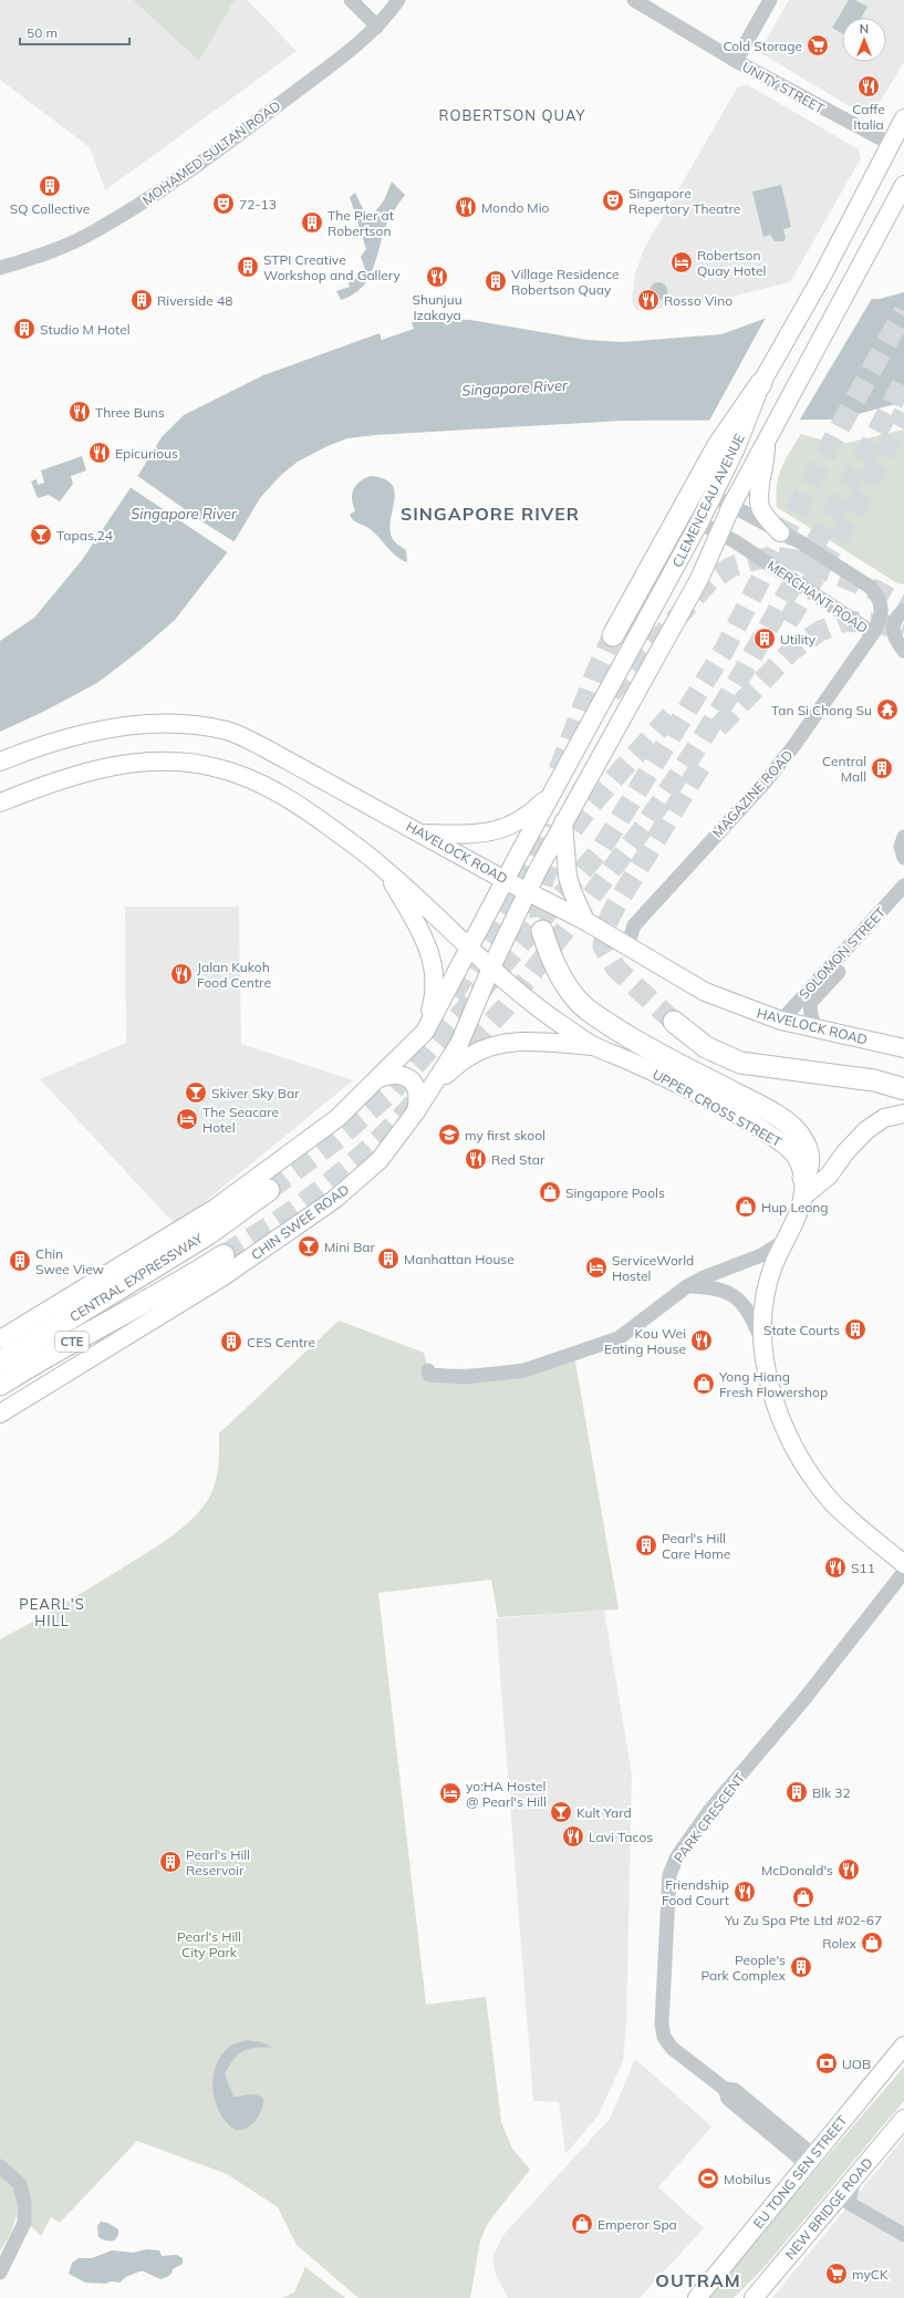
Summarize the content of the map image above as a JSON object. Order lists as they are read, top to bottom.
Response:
{
  "streets": {
    "highway": ["CENTRAL EXPRESSWAY", "CTE"],
    "main road": [
      "CLEMENCEAU AVENUE",
      "HAVELOCK ROAD",
      "UPPER CROSS STREET",
      "CHIN SWEE ROAD",
      "EU TONG SEN STREET",
      "NEW BRIDGE ROAD"
    ],
    "street": [
      "UNITY STREET",
      "MOHAMED SULTAN ROAD",
      "MERCHANT ROAD",
      "MAGAZINE ROAD",
      "SOLOMON STREET",
      "PARK CRESCENT"
    ]
  },
  "crossings": [
    ["CLEMENCEAU AVENUE", "MERCHANT ROAD"],
    ["CLEMENCEAU AVENUE", "HAVELOCK ROAD"],
    ["CLEMENCEAU AVENUE", "CHIN SWEE ROAD"],
    ["MERCHANT ROAD", "MAGAZINE ROAD"],
    ["MAGAZINE ROAD", "HAVELOCK ROAD"],
    ["HAVELOCK ROAD", "SOLOMON STREET"],
    ["HAVELOCK ROAD", "CHIN SWEE ROAD"],
    ["UPPER CROSS STREET", "CHIN SWEE ROAD"],
    ["PARK CRESCENT", "EU TONG SEN STREET"]
  ],
  "districts": [
    "ROBERTSON QUAY",
    "SINGAPORE RIVER",
    "PEARL'S HILL",
    "OUTRAM"
  ],
  "water": ["Singapore River"],
  "parks": ["Pearl's Hill City Park"],
  "places": {
    "supermarket": ["Cold Storage", "myCK"],
    "restaurant": [
      "Caffe Italia",
      "Mondo Mio",
      "Shunjuu Izakaya",
      "Rosso Vino",
      "Three Buns",
      "Epicurious",
      "Jalan Kukoh Food Centre",
      "Red Star",
      "Kou Wei Eating House",
      "S11",
      "Lavi Tacos",
      "McDonald's",
      "Friendship Food Court"
    ],
    "building": [
      "SQ Collective",
      "The Pier at Robertson",
      "STPI Creative Workshop and Gallery",
      "Village Residence Robertson Quay",
      "Riverside 48",
      "Studio M Hotel",
      "Utility",
      "Central Mall",
      "Manhattan House",
      "Chin Swee View",
      "State Courts",
      "CES Centre",
      "Pearl's Hill Care Home",
      "Blk 32",
      "Pearl's Hill Reservoir",
      "People's Park Complex"
    ],
    "theatre": ["Singapore Repertory Theatre", "72-13"],
    "hotel": [
      "Robertson Quay Hotel",
      "The Seacare Hotel",
      "ServiceWorld Hostel",
      "yo:HA Hostel @ Pearl's Hill"
    ],
    "bar": [
      "Tapas,24",
      "Skiver Sky Bar",
      "Mini Bar",
      "Kult Yard"
    ],
    "temple": ["Tan Si Chong Su"],
    "school or university": ["my first skool"],
    "shop": [
      "Singapore Pools",
      "Hup Leong",
      "Yong Hiang Fresh Flowershop",
      "Yu Zu Spa Pte Ltd #02-67",
      "Rolex",
      "Emperor Spa"
    ],
    "bank": ["UOB"],
    "sports": ["Mobilus"]
  },
  "scale_bar": "50 m",
  "north": "top"
}
